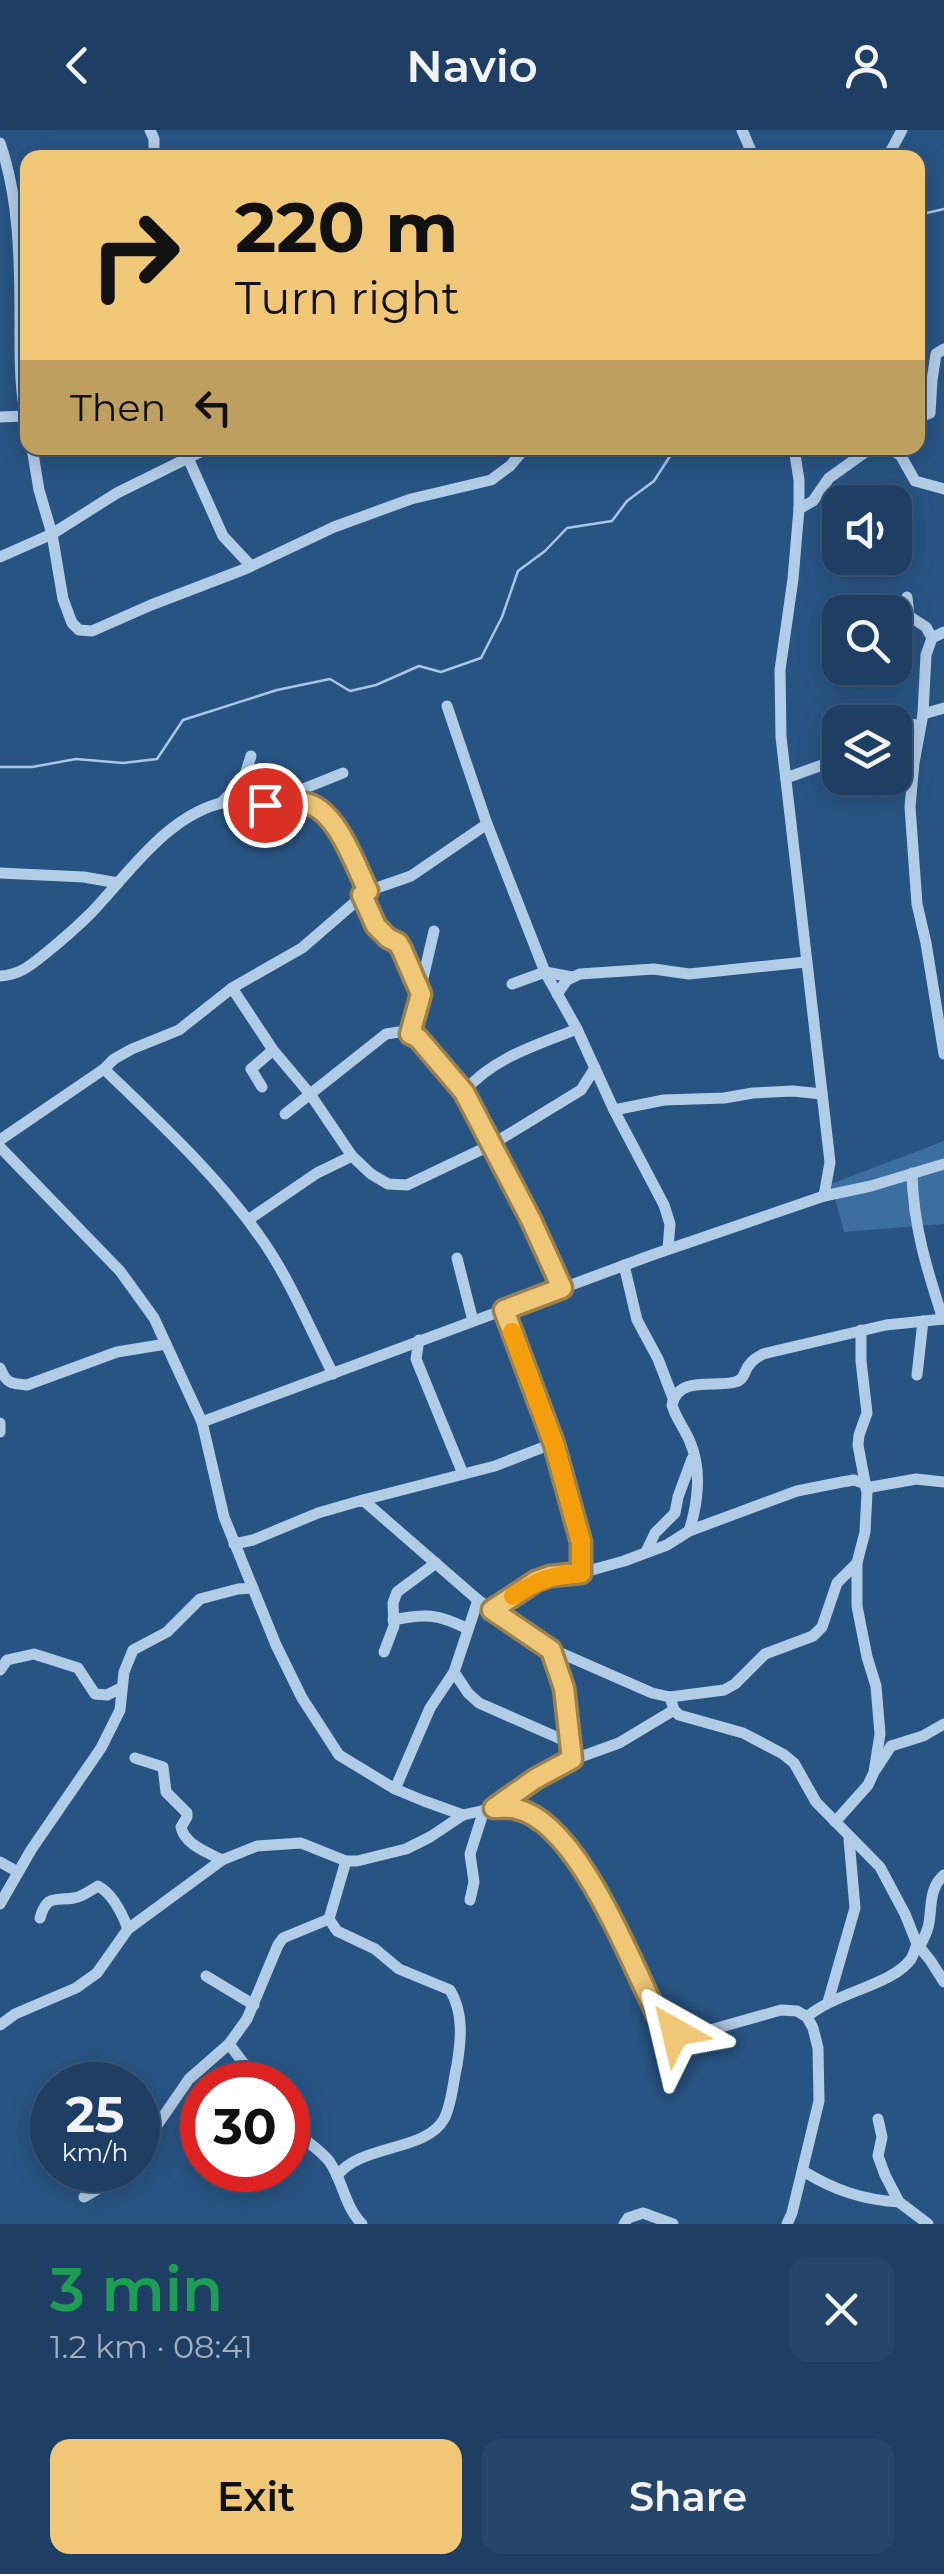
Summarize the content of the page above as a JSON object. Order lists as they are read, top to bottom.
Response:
{
  "page": {
    "header": "Navio",
    "turn": ["220 m", "Turn right"],
    "then": "Then",
    "speed": "25 km/h",
    "limit": "30",
    "heading": ["3 min", "1.2 km · 08:41"],
    "buttons": ["Exit", "Share"]
  }
}
